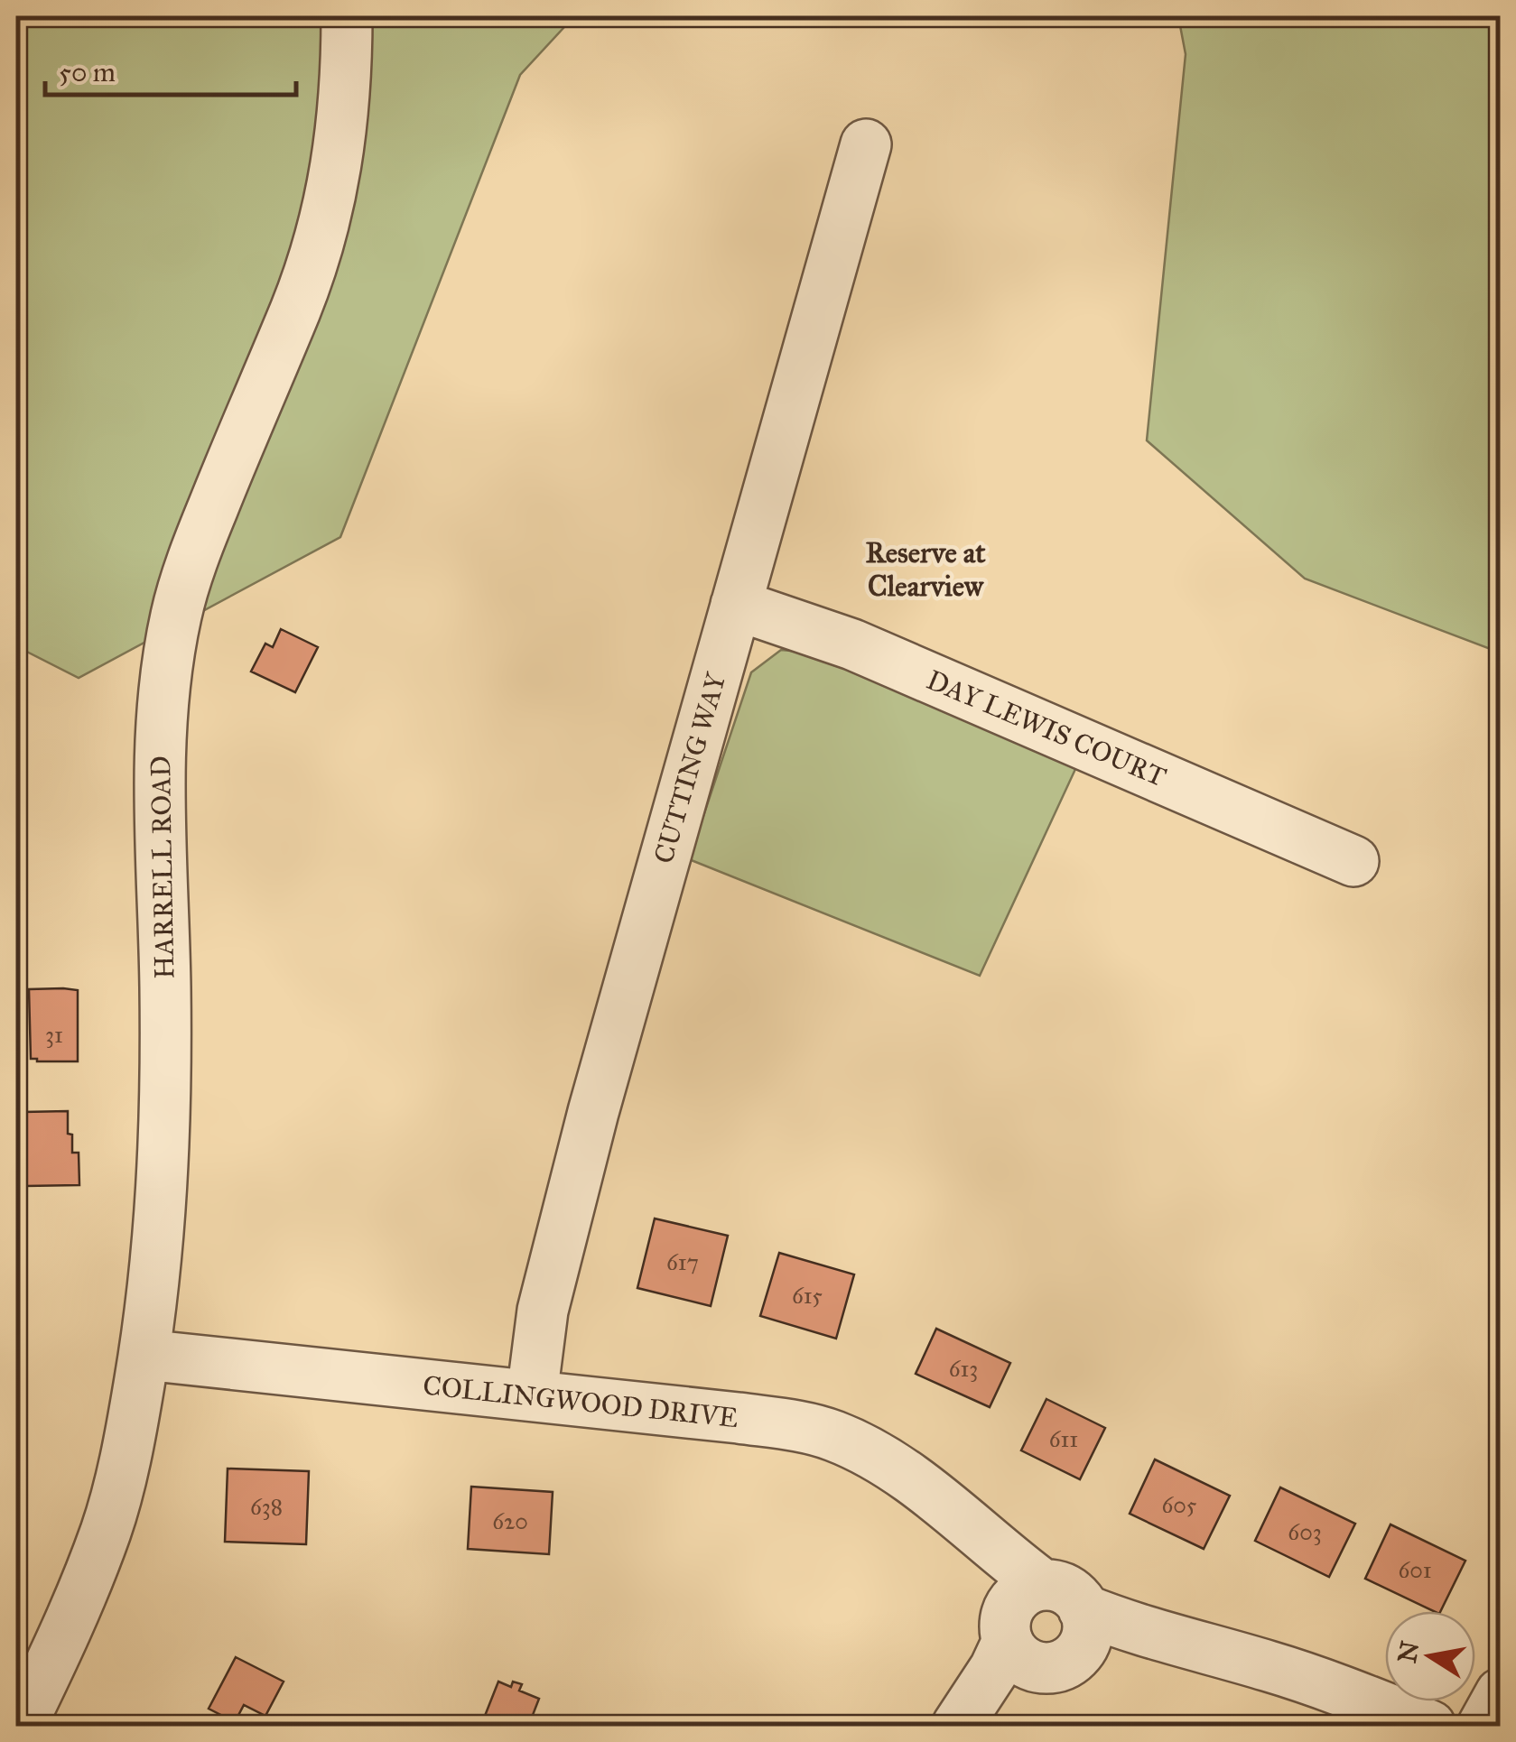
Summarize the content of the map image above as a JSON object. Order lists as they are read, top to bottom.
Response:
{
  "streets": {
    "street": [
      "DAY LEWIS COURT",
      "CUTTING WAY",
      "HARRELL ROAD",
      "COLLINGWOOD DRIVE"
    ]
  },
  "crossings": [
    ["DAY LEWIS COURT", "CUTTING WAY"],
    ["CUTTING WAY", "COLLINGWOOD DRIVE"],
    ["HARRELL ROAD", "COLLINGWOOD DRIVE"]
  ],
  "districts": ["Reserve at Clearview"],
  "house_numbers": [
    "31",
    "617",
    "615",
    "613",
    "611",
    "605",
    "638",
    "620",
    "603",
    "601"
  ],
  "scale_bar": "50 m",
  "north": "left"
}
